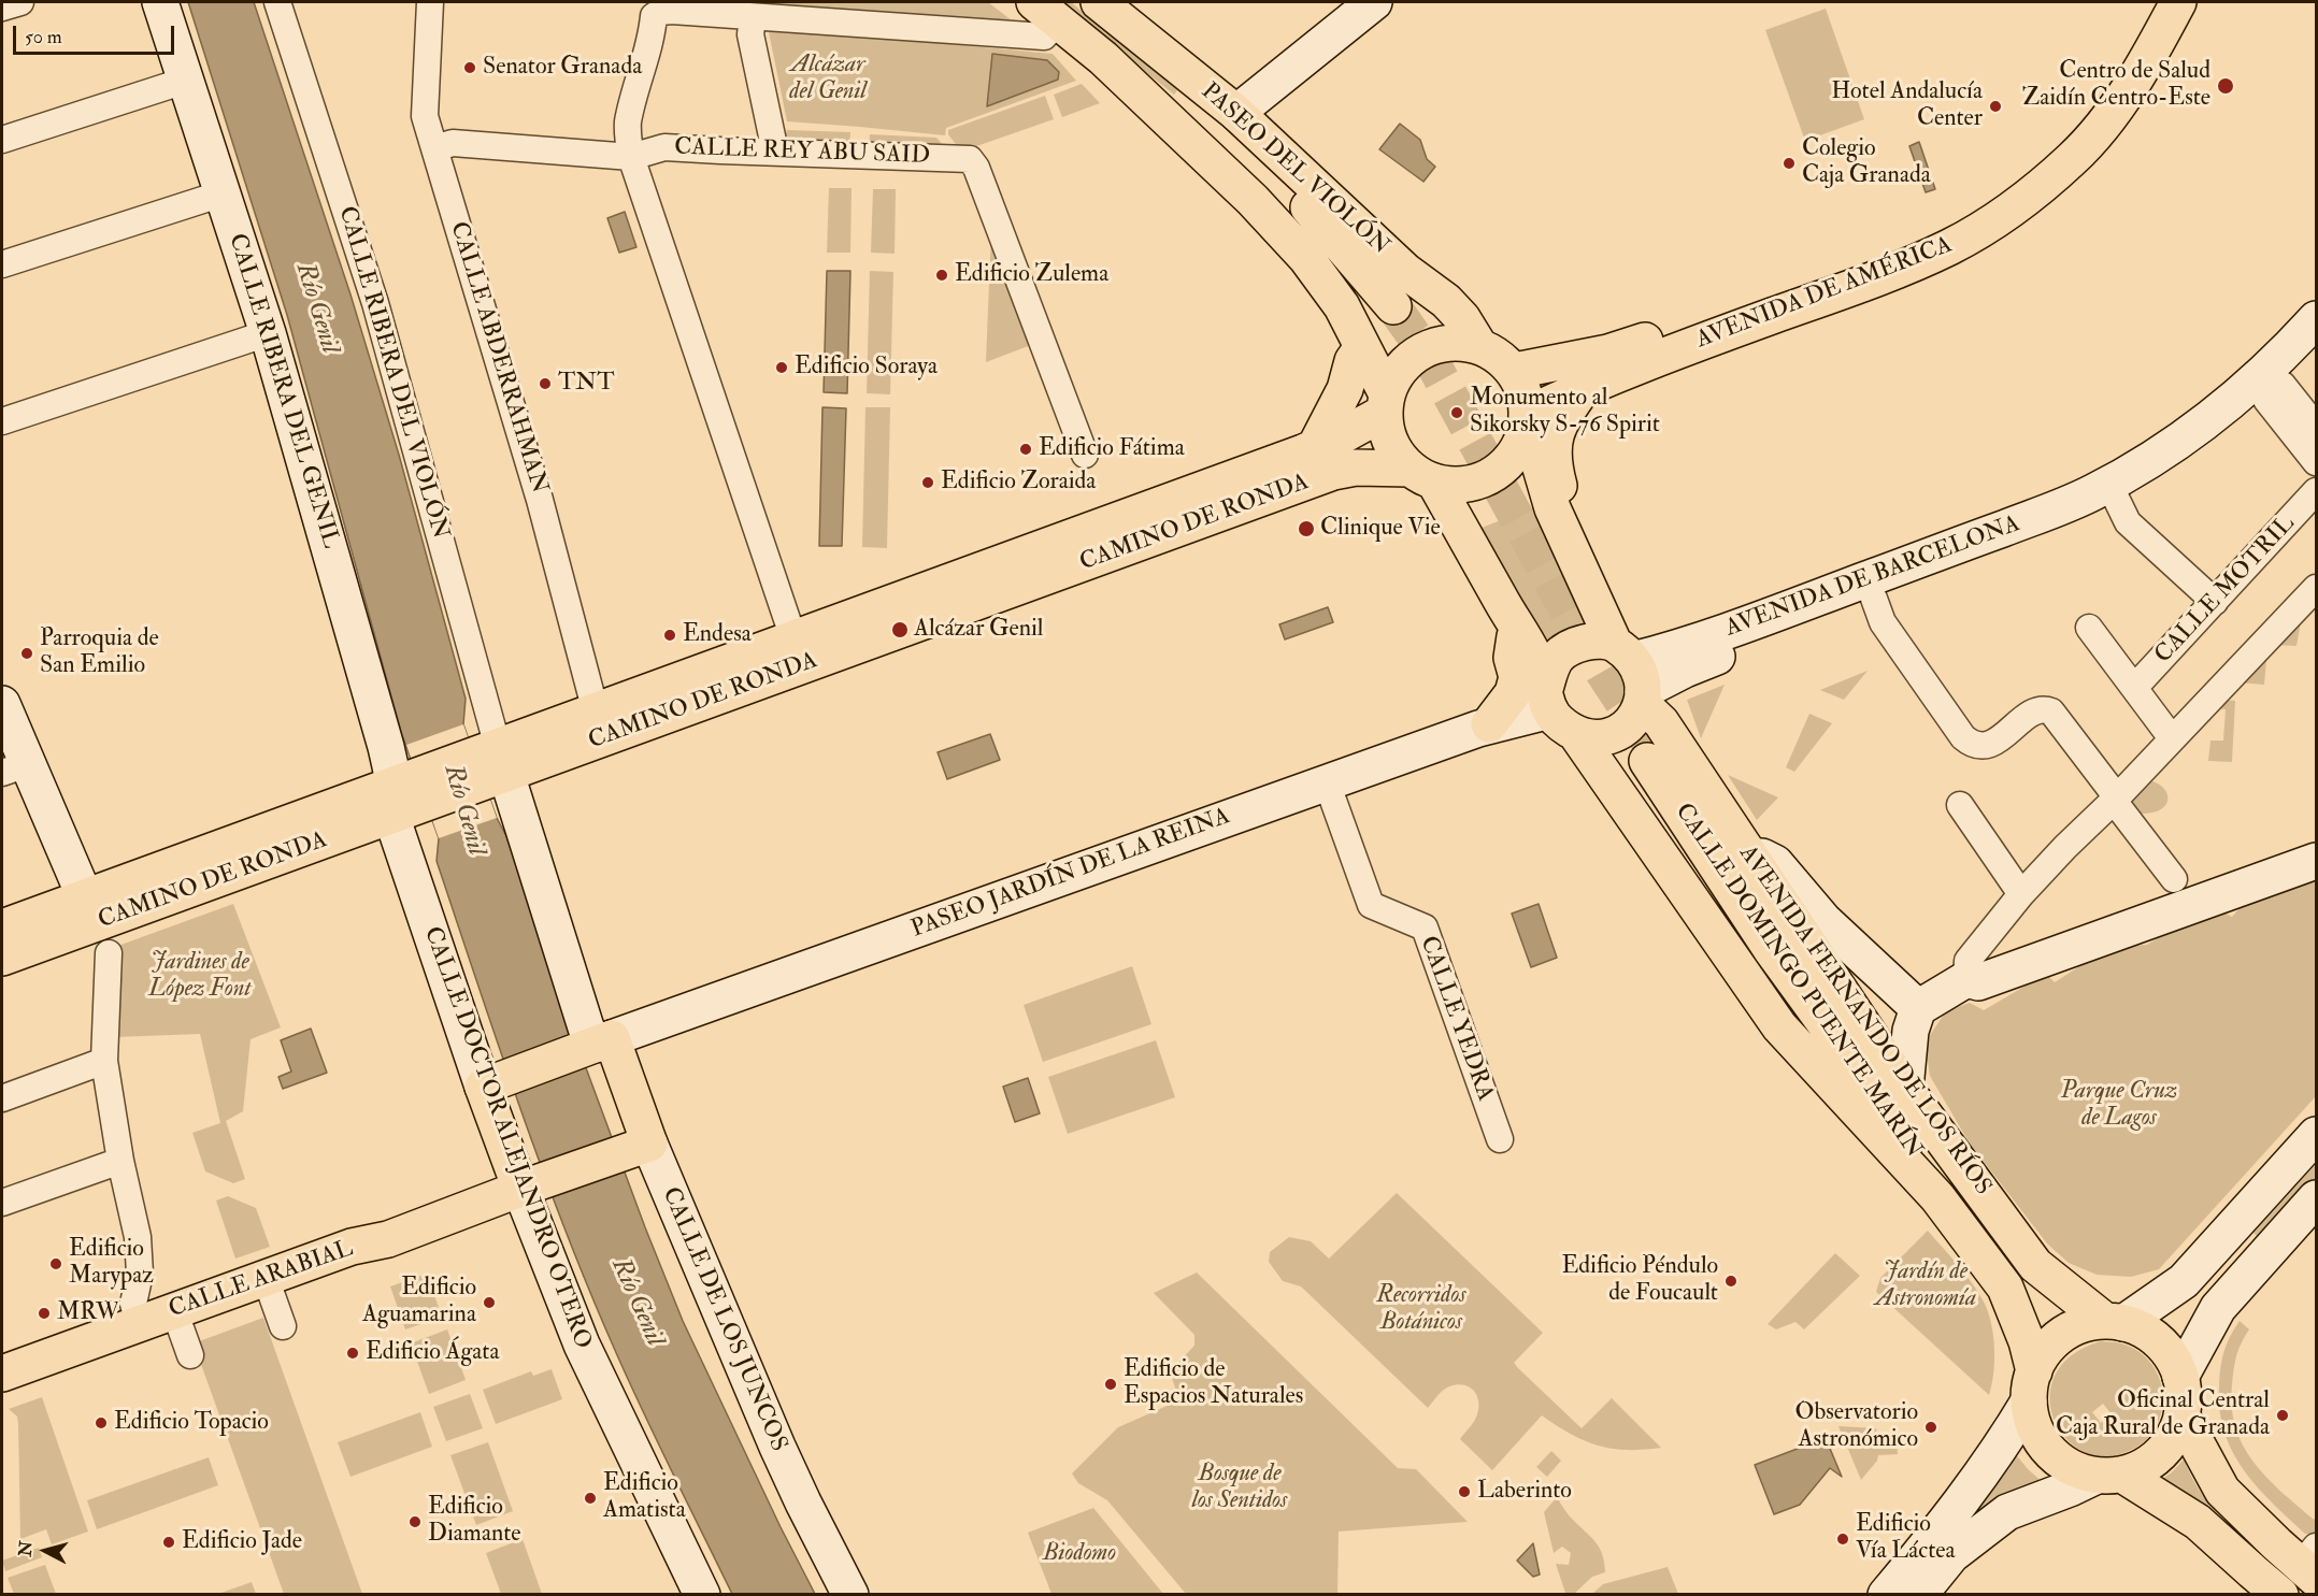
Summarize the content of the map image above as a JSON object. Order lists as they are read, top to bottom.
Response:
{
  "streets": {
    "main road": [
      "PASEO DEL VIOLÓN",
      "AVENIDA DE AMÉRICA",
      "CALLE RIBERA DEL GENIL",
      "CAMINO DE RONDA",
      "AVENIDA DE BARCELONA",
      "PASEO JARDÍN DE LA REINA",
      "CALLE DOMINGO PUENTE MARÍN",
      "AVENIDA FERNANDO DE LOS RÍOS",
      "CALLE DOCTOR ALEJANDRO OTERO",
      "CALLE ARABIAL",
      "CALLE DE LOS JUNCOS"
    ],
    "street": [
      "CALLE REY ABU SAID",
      "CALLE ABDERRAHMAN",
      "CALLE RIBERA DEL VIOLÓN",
      "CALLE MOTRIL",
      "CALLE YEDRA"
    ]
  },
  "crossings": [
    ["CALLE REY ABU SAID", "PASEO DEL VIOLÓN"],
    ["PASEO DEL VIOLÓN", "AVENIDA DE AMÉRICA"],
    ["PASEO DEL VIOLÓN", "CAMINO DE RONDA"],
    ["PASEO DEL VIOLÓN", "AVENIDA FERNANDO DE LOS RÍOS"],
    ["AVENIDA DE AMÉRICA", "CAMINO DE RONDA"],
    ["AVENIDA DE AMÉRICA", "AVENIDA FERNANDO DE LOS RÍOS"],
    ["CALLE ABDERRAHMAN", "CAMINO DE RONDA"],
    ["CALLE RIBERA DEL VIOLÓN", "CAMINO DE RONDA"],
    ["CALLE RIBERA DEL VIOLÓN", "CALLE DE LOS JUNCOS"],
    ["CALLE RIBERA DEL GENIL", "CAMINO DE RONDA"],
    ["CALLE RIBERA DEL GENIL", "CALLE DOCTOR ALEJANDRO OTERO"],
    ["CAMINO DE RONDA", "AVENIDA FERNANDO DE LOS RÍOS"],
    ["CAMINO DE RONDA", "CALLE DOCTOR ALEJANDRO OTERO"],
    ["CAMINO DE RONDA", "CALLE DE LOS JUNCOS"],
    ["AVENIDA DE BARCELONA", "PASEO JARDÍN DE LA REINA"],
    ["AVENIDA DE BARCELONA", "CALLE DOMINGO PUENTE MARÍN"],
    ["AVENIDA DE BARCELONA", "AVENIDA FERNANDO DE LOS RÍOS"],
    ["PASEO JARDÍN DE LA REINA", "CALLE DOMINGO PUENTE MARÍN"],
    ["PASEO JARDÍN DE LA REINA", "CALLE YEDRA"],
    ["PASEO JARDÍN DE LA REINA", "AVENIDA FERNANDO DE LOS RÍOS"],
    ["PASEO JARDÍN DE LA REINA", "CALLE DE LOS JUNCOS"],
    ["CALLE DOMINGO PUENTE MARÍN", "AVENIDA FERNANDO DE LOS RÍOS"],
    ["CALLE DOCTOR ALEJANDRO OTERO", "CALLE ARABIAL"],
    ["CALLE ARABIAL", "CALLE DE LOS JUNCOS"]
  ],
  "water": ["Río Genil"],
  "parks": [
    "Alcázar del Genil",
    "Jardines de López Font",
    "Parque Cruz de Lagos",
    "Jardín de Astronomía",
    "Recorridos Botánicos",
    "Bosque de los Sentidos",
    "Biodomo"
  ],
  "places": [
    "Senator Granada",
    "Centro de Salud Zaidín Centro-Este",
    "Hotel Andalucía Center",
    "Colegio Caja Granada",
    "Edificio Zulema",
    "Edificio Soraya",
    "TNT",
    "Monumento al Sikorsky S-76 Spirit",
    "Edificio Fátima",
    "Edificio Zoraida",
    "Clinique Vie",
    "Alcázar Genil",
    "Endesa",
    "Parroquia de San Emilio",
    "Edificio Marypaz",
    "Edificio Péndulo de Foucault",
    "Edificio Aguamarina",
    "MRW",
    "Edificio Ágata",
    "Edificio de Espacios Naturales",
    "Oficinal Central Caja Rural de Granada",
    "Edificio Topacio",
    "Observatorio Astronómico",
    "Laberinto",
    "Edificio Amatista",
    "Edificio Diamante",
    "Edificio Vía Láctea",
    "Edificio Jade"
  ],
  "scale_bar": "50 m",
  "north": "left"
}
